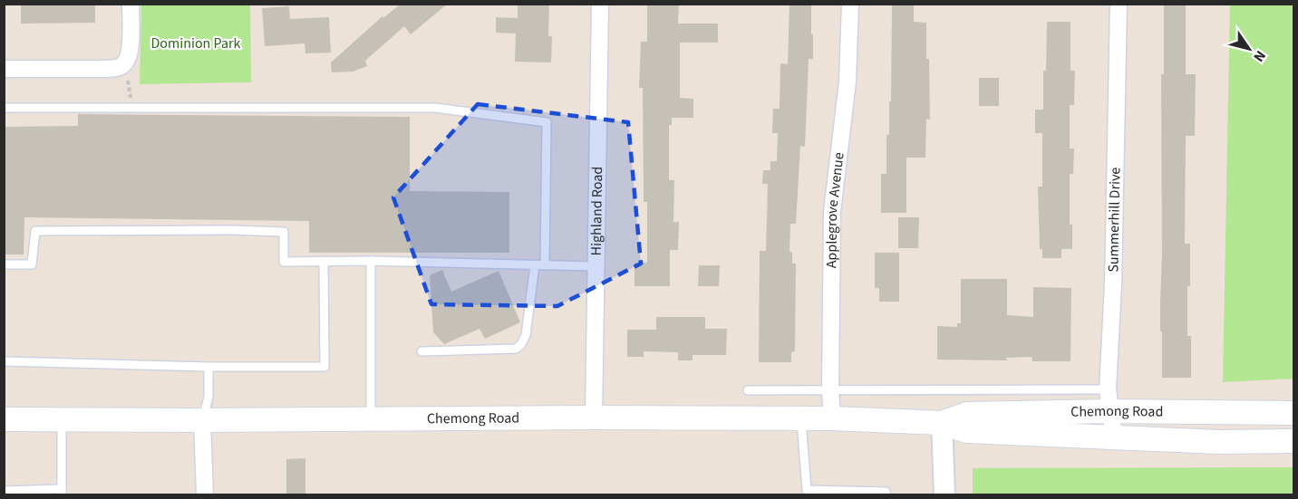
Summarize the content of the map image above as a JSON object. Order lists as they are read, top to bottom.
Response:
{
  "streets": {
    "main road": ["Chemong Road"],
    "street": ["Highland Road", "Applegrove Avenue", "Summerhill Drive"]
  },
  "crossings": [
    ["Highland Road", "Chemong Road"],
    ["Applegrove Avenue", "Chemong Road"],
    ["Summerhill Drive", "Chemong Road"]
  ],
  "parks": ["Dominion Park"],
  "north": "bottom right"
}
